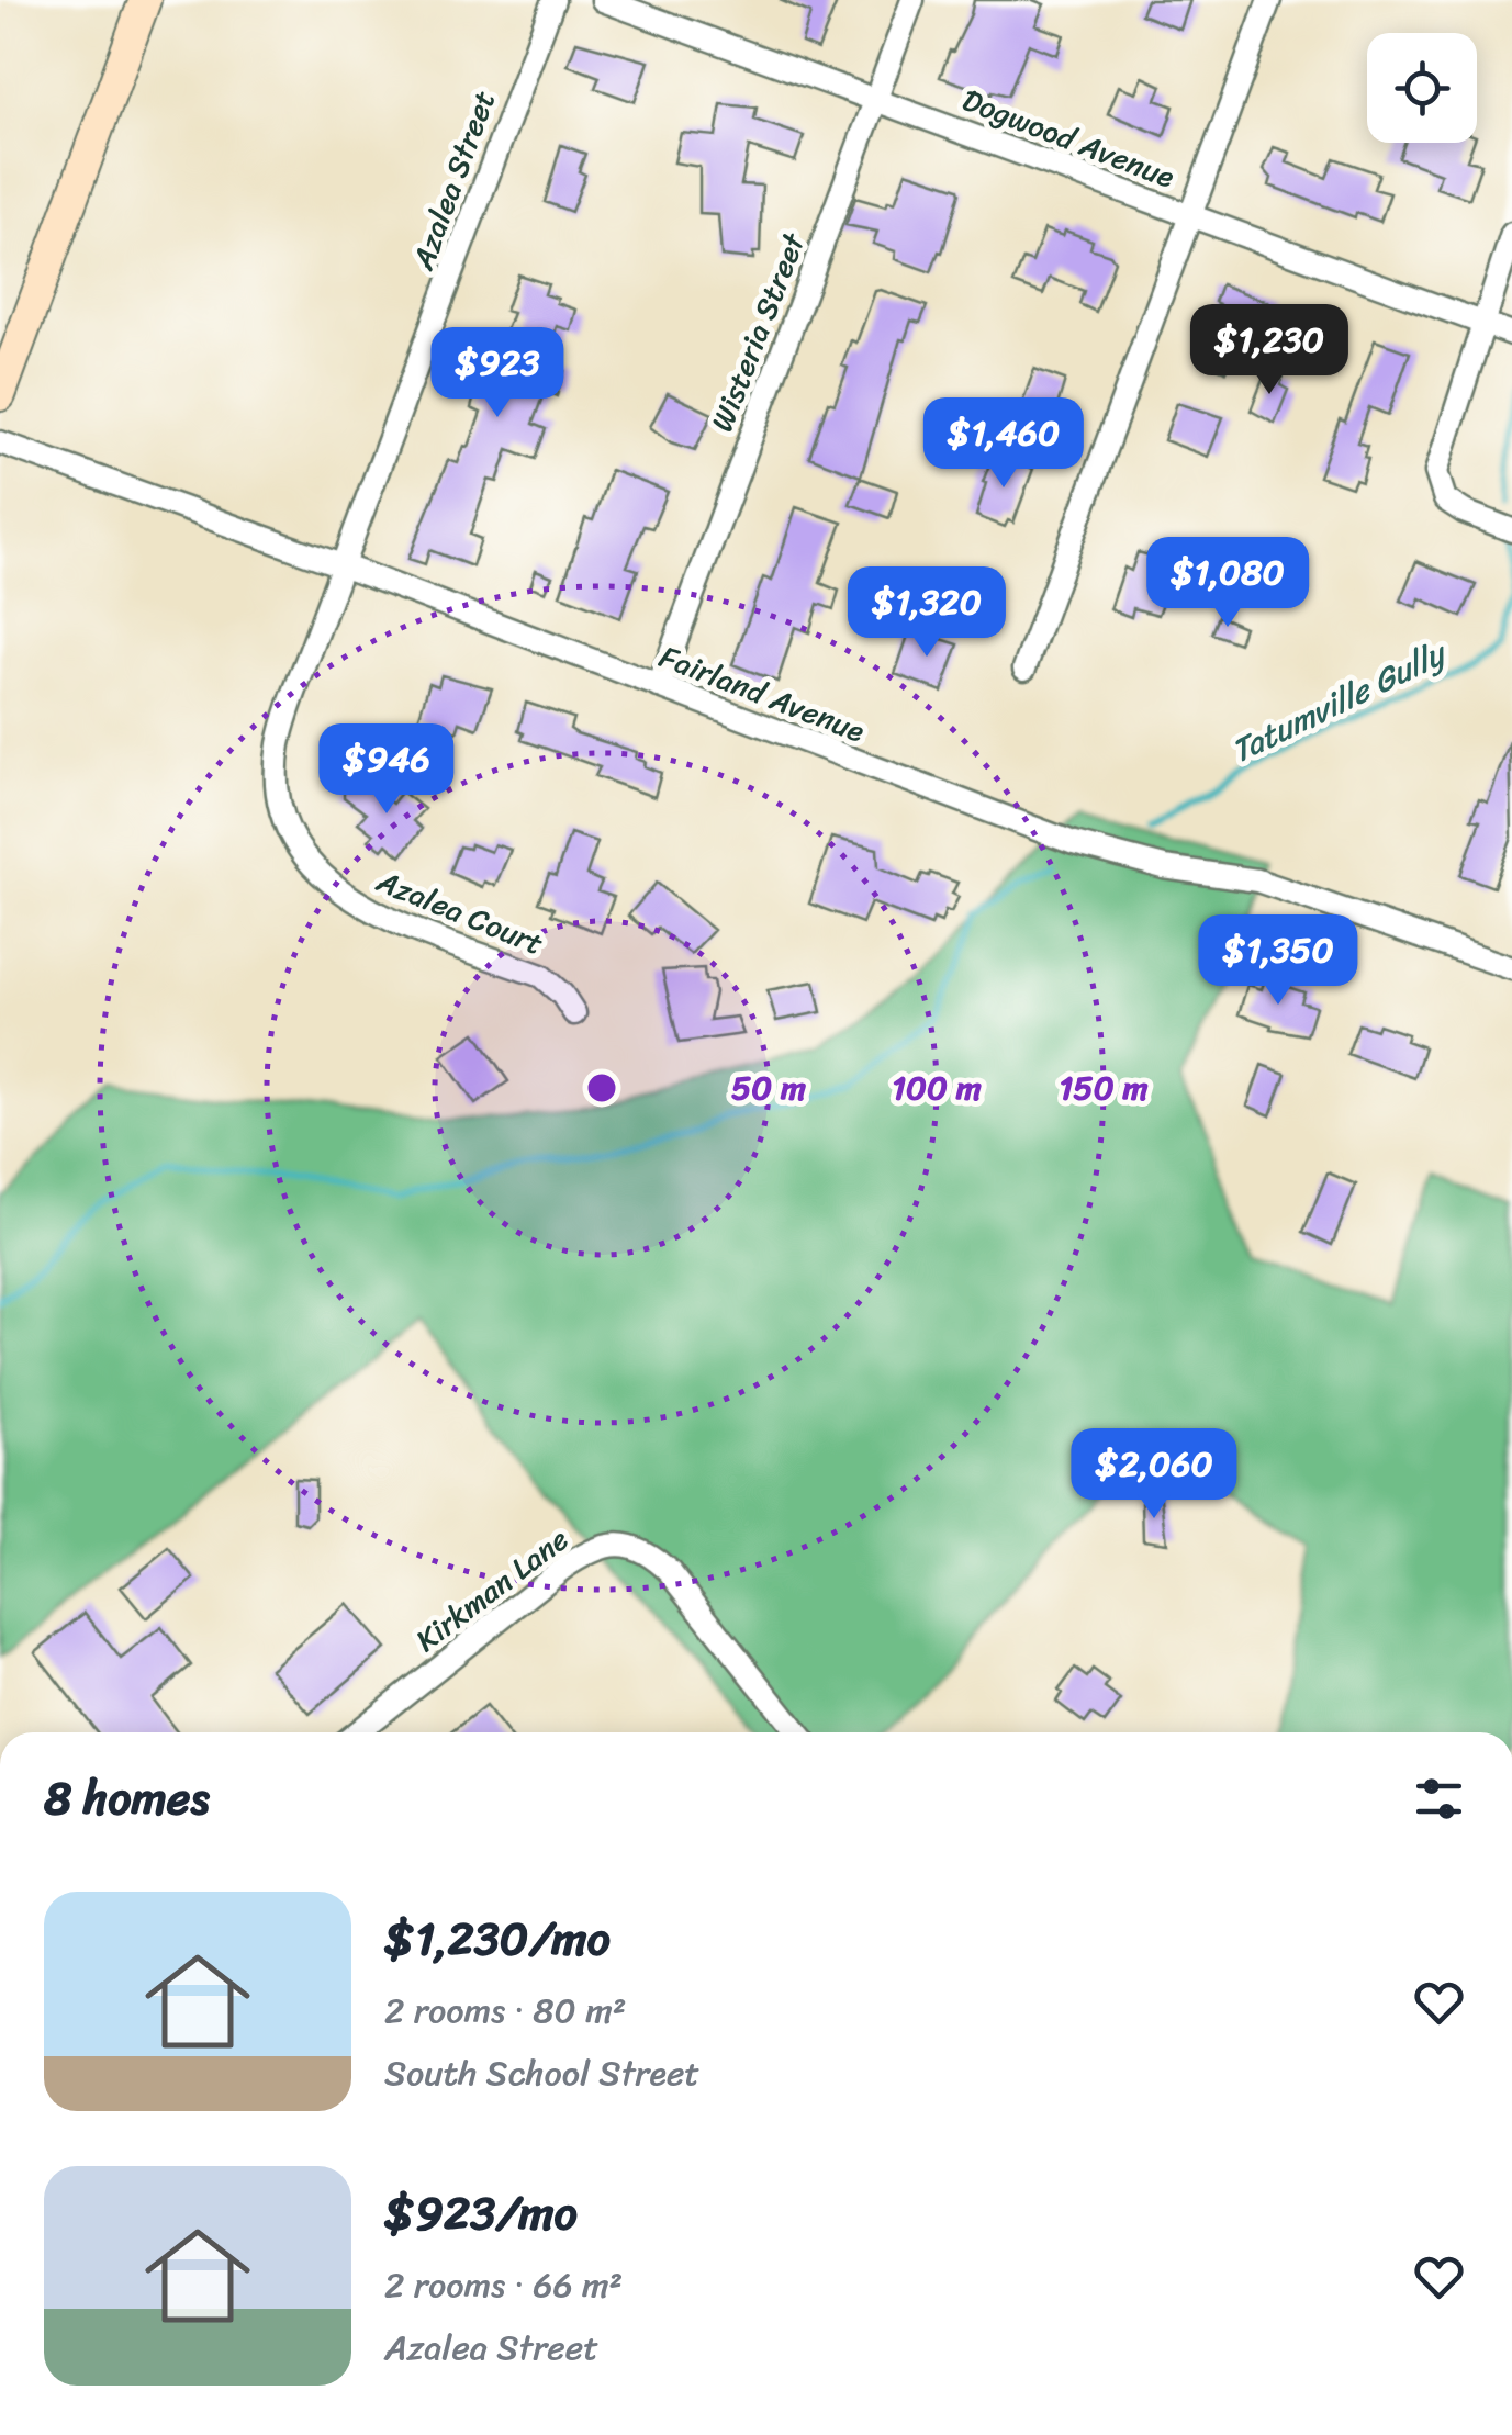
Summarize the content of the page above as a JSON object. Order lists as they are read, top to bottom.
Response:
{
  "streets": {
    "street": [
      "Dogwood Avenue",
      "Azalea Street",
      "Wisteria Street",
      "Fairland Avenue",
      "Azalea Court",
      "Kirkman Lane"
    ]
  },
  "crossings": [
    ["Dogwood Avenue", "Wisteria Street"],
    ["Azalea Street", "Fairland Avenue"],
    ["Azalea Street", "Azalea Court"],
    ["Wisteria Street", "Fairland Avenue"],
    ["Fairland Avenue", "Azalea Court"]
  ],
  "water": ["Tatumville Gully"],
  "page": {
    "price": [
      "$1,230",
      "$923",
      "$1,460",
      "$1,080",
      "$1,320",
      "$946",
      "$1,350",
      "$2,060"
    ],
    "heading": "8 homes",
    "list": [
      {
        "name": "$1,230/mo",
        "note": "2 rooms · 80 m² · South School Street"
      },
      {
        "name": "$923/mo",
        "note": "2 rooms · 66 m² · Azalea Street"
      }
    ]
  },
  "rings": ["50 m", "100 m", "150 m"]
}
